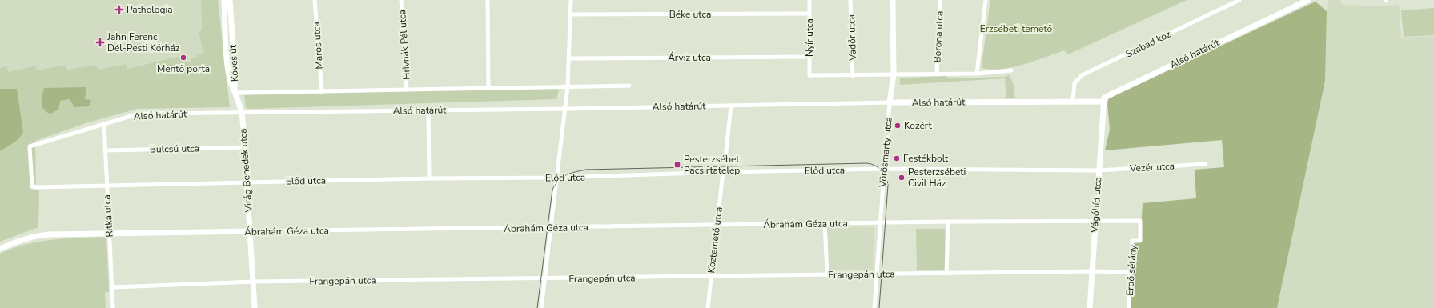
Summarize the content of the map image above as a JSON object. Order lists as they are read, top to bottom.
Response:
{
  "streets": {
    "street": [
      "Béke utca",
      "Borona utca",
      "Nyír utca",
      "Vadőr utca",
      "Szabad köz",
      "Hrivnák Pál utca",
      "Maros utca",
      "Alsó határút",
      "Árvíz utca",
      "Köves út",
      "Bulcsú utca",
      "Vörösmarty utca",
      "Vezér utca",
      "Virág Benedek utca",
      "Előd utca",
      "Vágóhíd utca",
      "Ritka utca",
      "Ábrahám Géza utca",
      "Köztemető utca",
      "Erdő sétány",
      "Frangepán utca"
    ]
  },
  "crossings": [
    ["Béke utca", "Nyír utca"],
    ["Nyír utca", "Vadőr utca"],
    ["Nyír utca", "Árvíz utca"],
    ["Szabad köz", "Alsó határút"],
    ["Alsó határút", "Vörösmarty utca"],
    ["Alsó határút", "Virág Benedek utca"],
    ["Alsó határút", "Előd utca"],
    ["Alsó határút", "Vágóhíd utca"],
    ["Alsó határút", "Ritka utca"],
    ["Köves út", "Virág Benedek utca"],
    ["Bulcsú utca", "Virág Benedek utca"],
    ["Bulcsú utca", "Ritka utca"],
    ["Vörösmarty utca", "Előd utca"],
    ["Vörösmarty utca", "Ábrahám Géza utca"],
    ["Vörösmarty utca", "Frangepán utca"],
    ["Vezér utca", "Előd utca"],
    ["Vezér utca", "Vágóhíd utca"],
    ["Virág Benedek utca", "Előd utca"],
    ["Virág Benedek utca", "Ábrahám Géza utca"],
    ["Virág Benedek utca", "Frangepán utca"],
    ["Előd utca", "Vágóhíd utca"],
    ["Előd utca", "Ritka utca"],
    ["Előd utca", "Köztemető utca"],
    ["Vágóhíd utca", "Ábrahám Géza utca"],
    ["Vágóhíd utca", "Frangepán utca"],
    ["Ritka utca", "Ábrahám Géza utca"],
    ["Ritka utca", "Frangepán utca"],
    ["Ábrahám Géza utca", "Köztemető utca"],
    ["Ábrahám Géza utca", "Erdő sétány"],
    ["Köztemető utca", "Frangepán utca"],
    ["Erdő sétány", "Frangepán utca"]
  ],
  "parks": ["Erzsébeti temető"],
  "places": {
    "health": ["Pathologia", "Jahn Ferenc Dél-Pesti Kórház"],
    "other": [
      "Mentő porta",
      "Közért",
      "Festékbolt",
      "Pesterzsébeti Civil Ház"
    ],
    "transit": ["Pesterzsébet, Pacsirtatelep"]
  }
}
